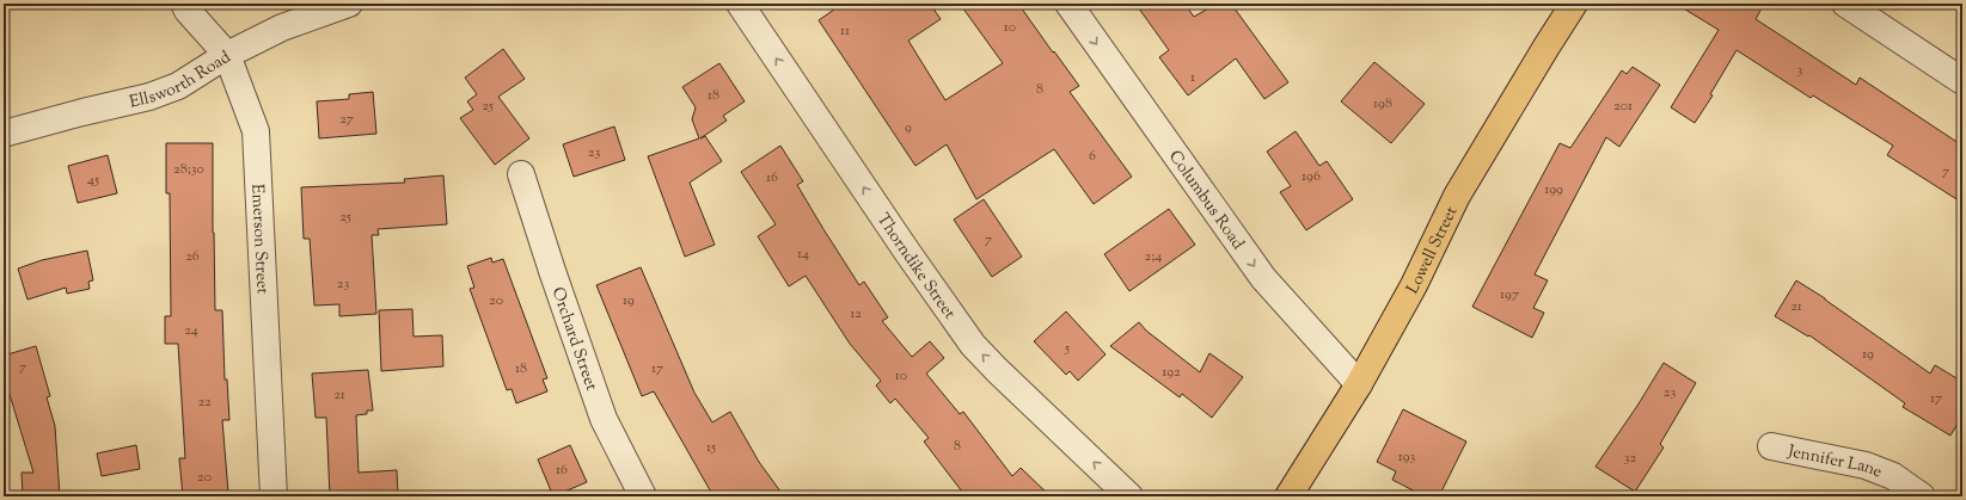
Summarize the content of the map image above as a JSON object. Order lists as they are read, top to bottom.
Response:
{
  "streets": {
    "main road": ["Lowell Street"],
    "street": [
      "Ellsworth Road",
      "Columbus Road",
      "Emerson Street",
      "Thorndike Street",
      "Orchard Street",
      "Jennifer Lane"
    ]
  },
  "crossings": [
    ["Ellsworth Road", "Emerson Street"],
    ["Columbus Road", "Lowell Street"]
  ],
  "one_way": ["Columbus Road", "Thorndike Street"],
  "house_numbers": [
    "10",
    "11",
    "3",
    "1",
    "8",
    "18",
    "198",
    "25",
    "201",
    "27",
    "9",
    "23",
    "6",
    "28;30",
    "7",
    "196",
    "16",
    "45",
    "199",
    "25",
    "7",
    "14",
    "26",
    "2;4",
    "23",
    "197",
    "20",
    "19",
    "21",
    "12",
    "24",
    "5",
    "19",
    "7",
    "18",
    "17",
    "192",
    "10",
    "23",
    "21",
    "17",
    "22",
    "8",
    "15",
    "193",
    "32",
    "16",
    "20"
  ]
}
